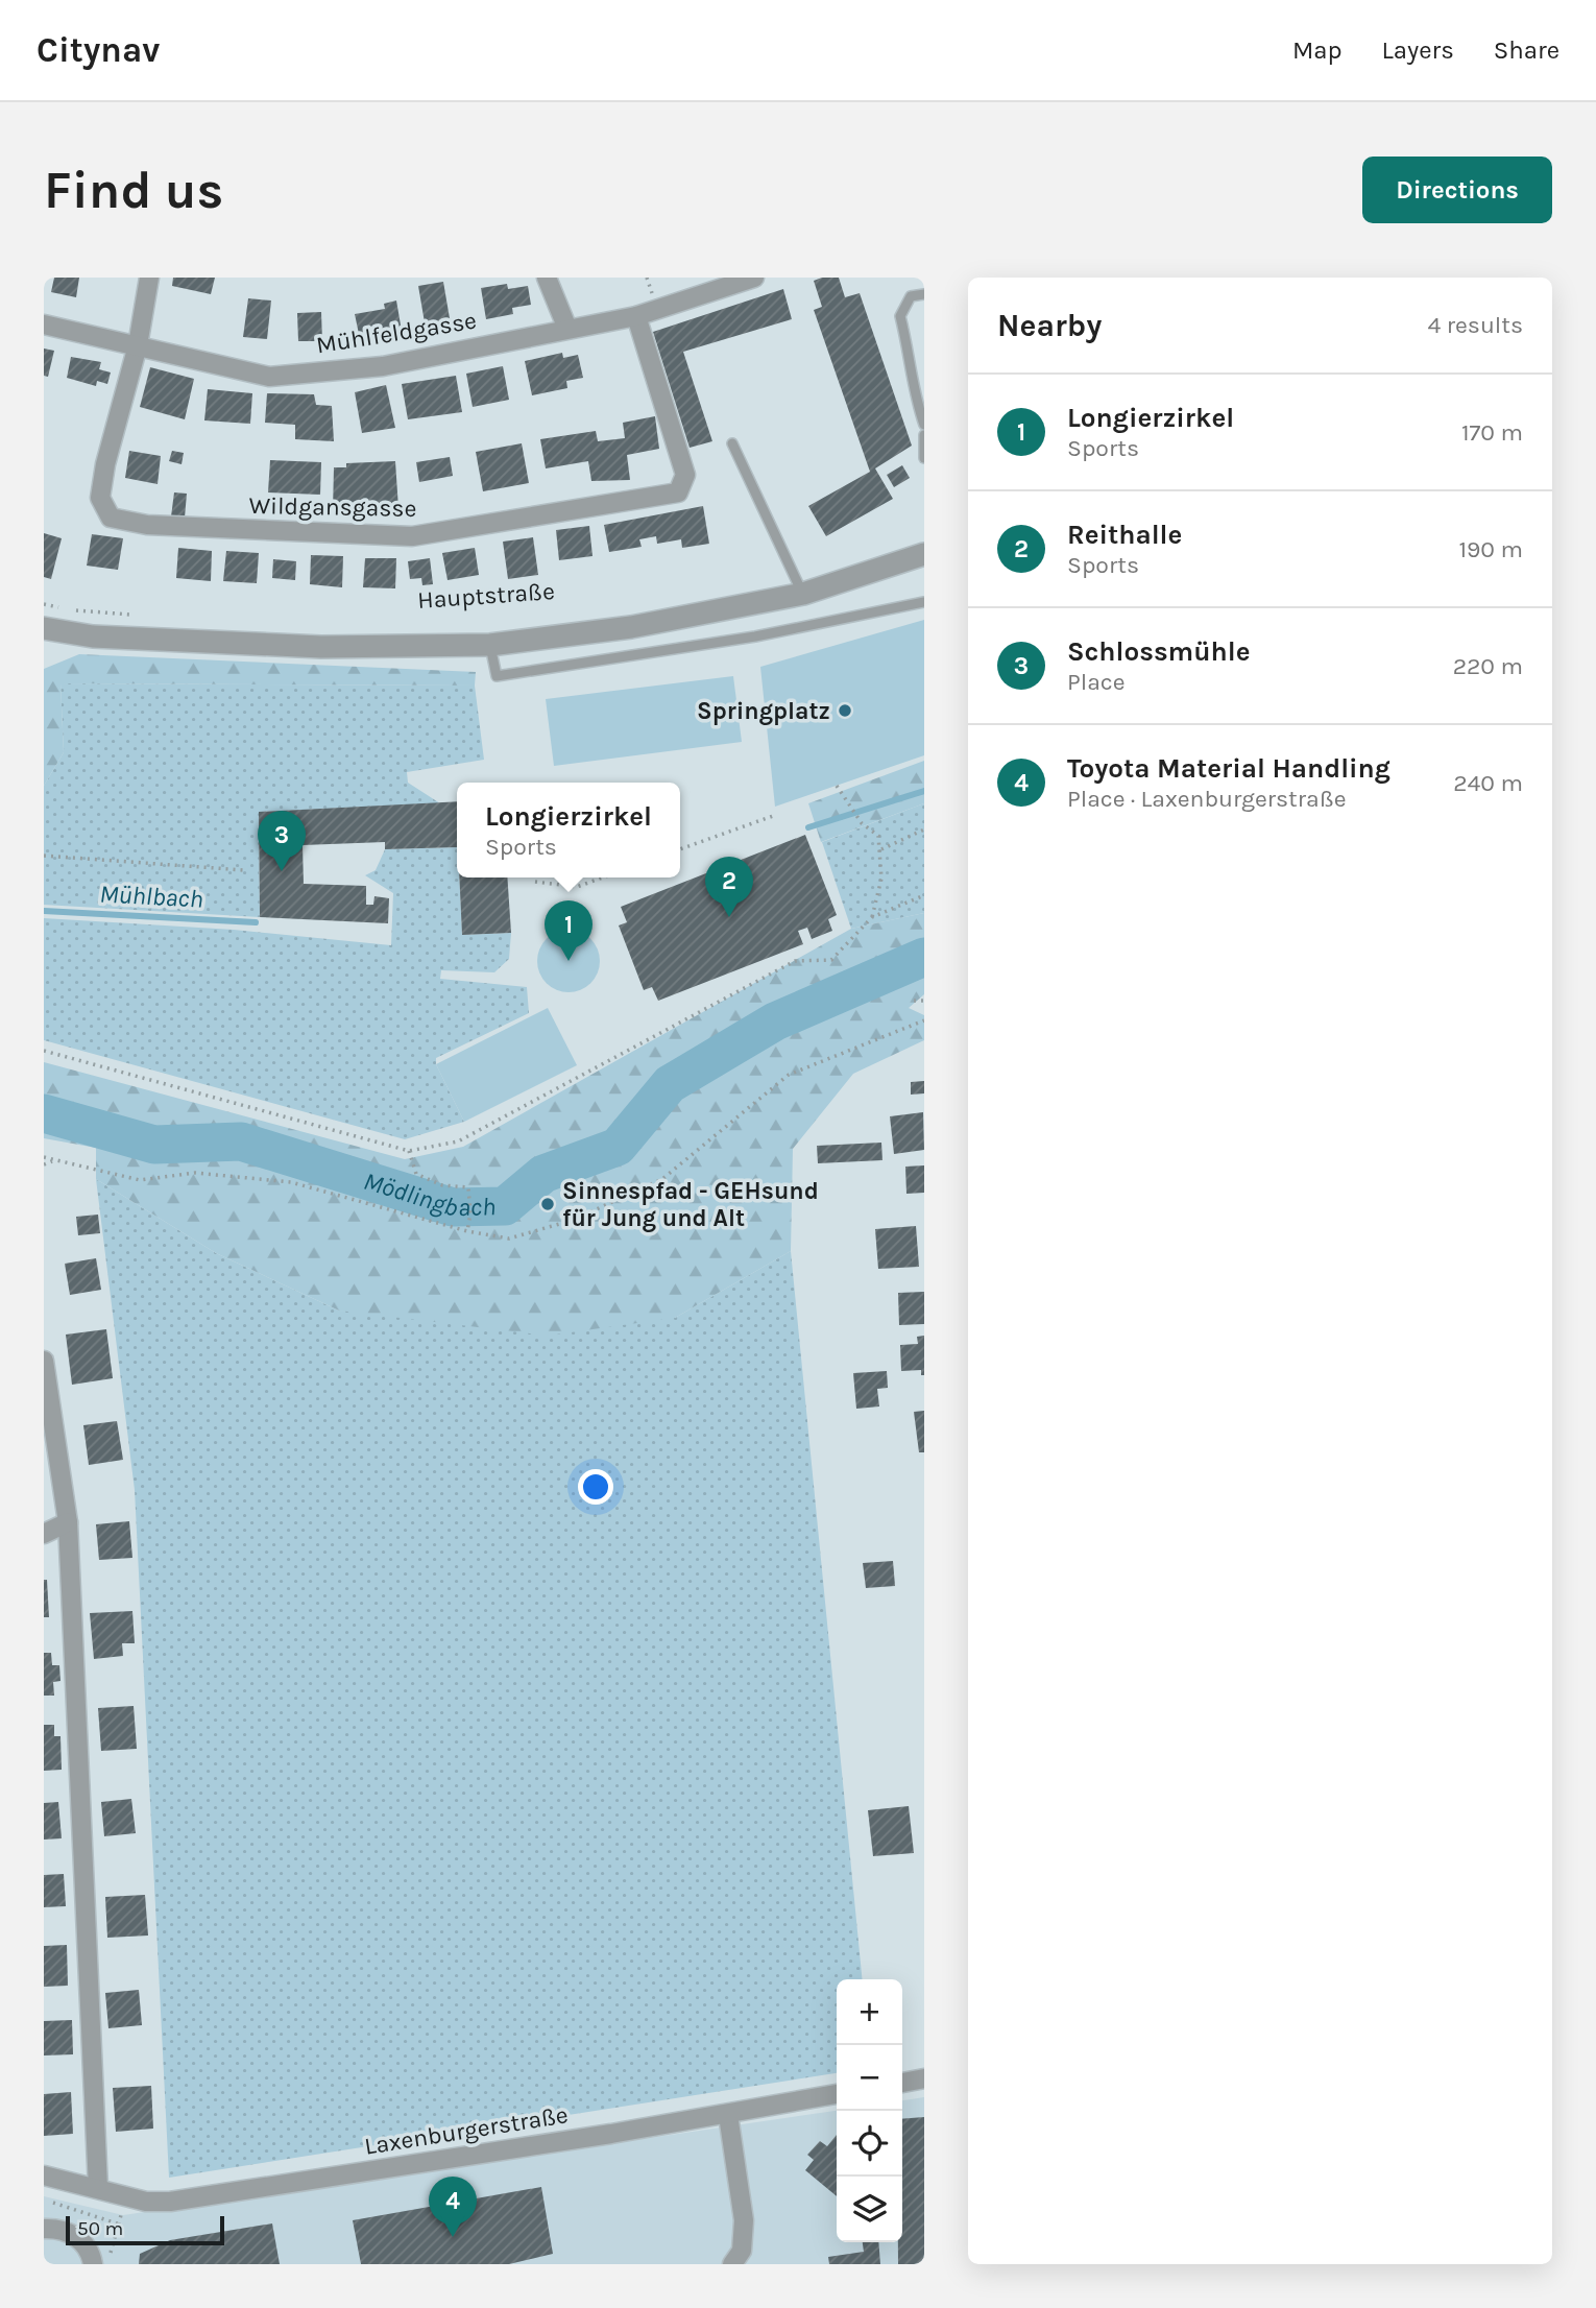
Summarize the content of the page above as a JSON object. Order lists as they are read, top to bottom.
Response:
{
  "streets": {
    "street": [
      "Mühlfeldgasse",
      "Wildgansgasse",
      "Hauptstraße",
      "Laxenburgerstraße"
    ]
  },
  "crossings": [
    ["Mühlfeldgasse", "Wildgansgasse"]
  ],
  "water": ["Mühlbach", "Mödlingbach"],
  "places": ["Springplatz", "Sinnespfad - GEHsund für Jung und Alt"],
  "scale_bar": "50 m",
  "page": {
    "header": "Citynav",
    "nav": ["Map", "Layers", "Share"],
    "buttons": "Directions",
    "title": "Find us",
    "heading": ["Nearby", "4 results"],
    "list": [
      {
        "mark": "1",
        "name": "Longierzirkel",
        "note": "Sports",
        "value": "170 m"
      },
      {
        "mark": "2",
        "name": "Reithalle",
        "note": "Sports",
        "value": "190 m"
      },
      {
        "mark": "3",
        "name": "Schlossmühle",
        "note": "Place",
        "value": "220 m"
      },
      {
        "mark": "4",
        "name": "Toyota Material Handling",
        "note": "Place · Laxenburgerstraße",
        "value": "240 m"
      }
    ],
    "popup": ["Longierzirkel", "Sports"],
    "pins": [
      "3",
      "2",
      "1",
      "4"
    ],
    "map_buttons": ["+", "−"],
    "scale": "50 m"
  }
}
